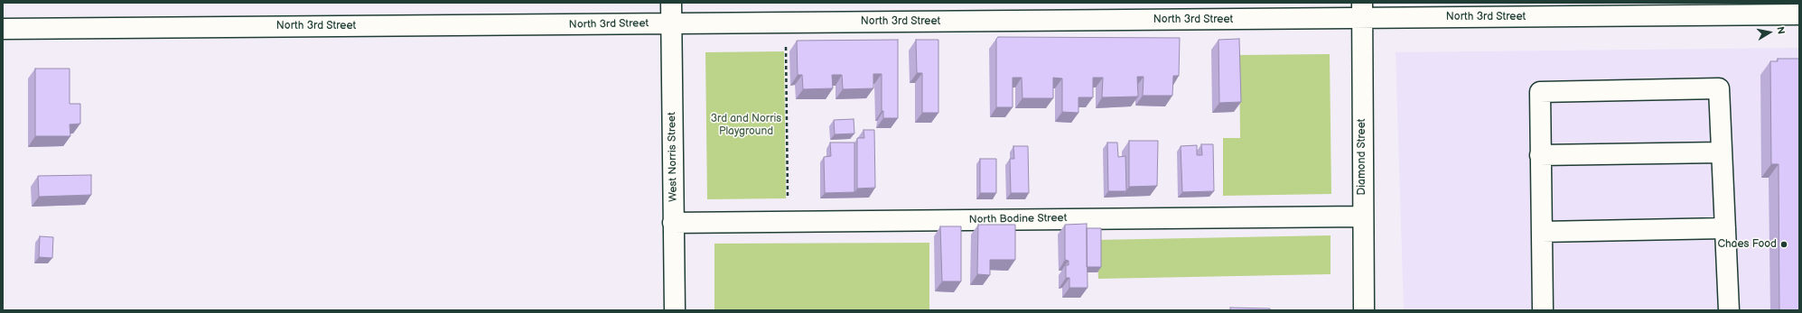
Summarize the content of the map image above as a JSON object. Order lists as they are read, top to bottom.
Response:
{
  "streets": {
    "street": [
      "North 3rd Street",
      "West Norris Street",
      "Diamond Street",
      "North Bodine Street"
    ]
  },
  "crossings": [
    ["North 3rd Street", "West Norris Street"],
    ["North 3rd Street", "Diamond Street"],
    ["West Norris Street", "North Bodine Street"],
    ["Diamond Street", "North Bodine Street"]
  ],
  "parks": ["3rd and Norris Playground"],
  "places": ["Chaes Food"],
  "north": "right"
}
